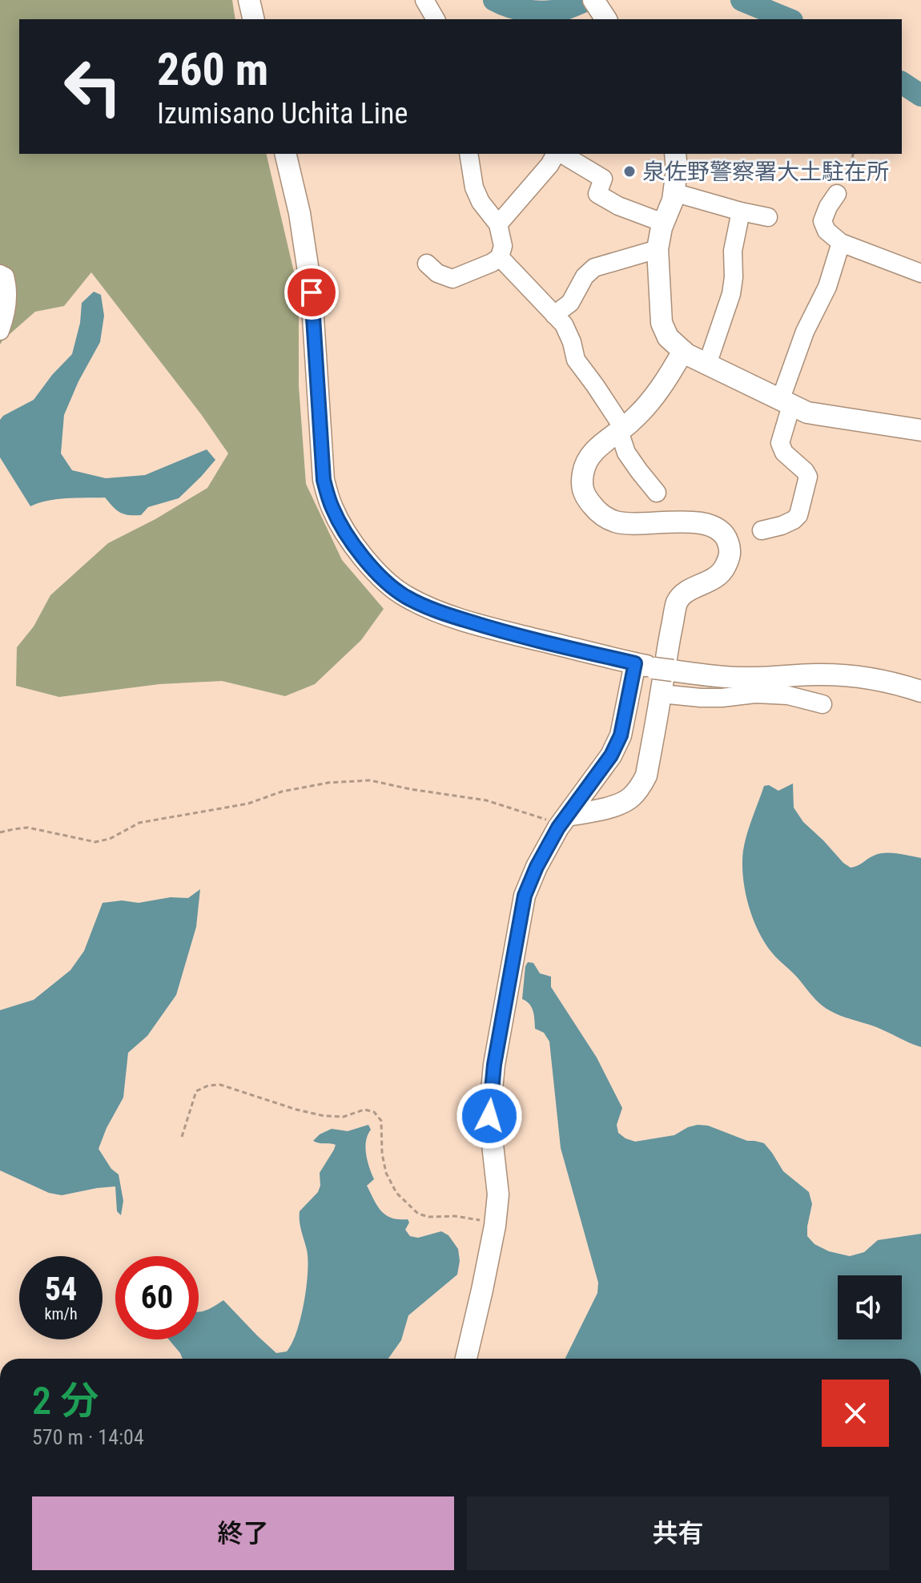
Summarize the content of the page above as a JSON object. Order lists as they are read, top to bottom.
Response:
{
  "places": ["泉佐野警察署大土駐在所"],
  "page": {
    "turn": ["260 m", "Izumisano Uchita Line"],
    "speed": "54 km/h",
    "limit": "60",
    "heading": ["2 分", "570 m · 14:04"],
    "buttons": ["終了", "共有"]
  }
}
